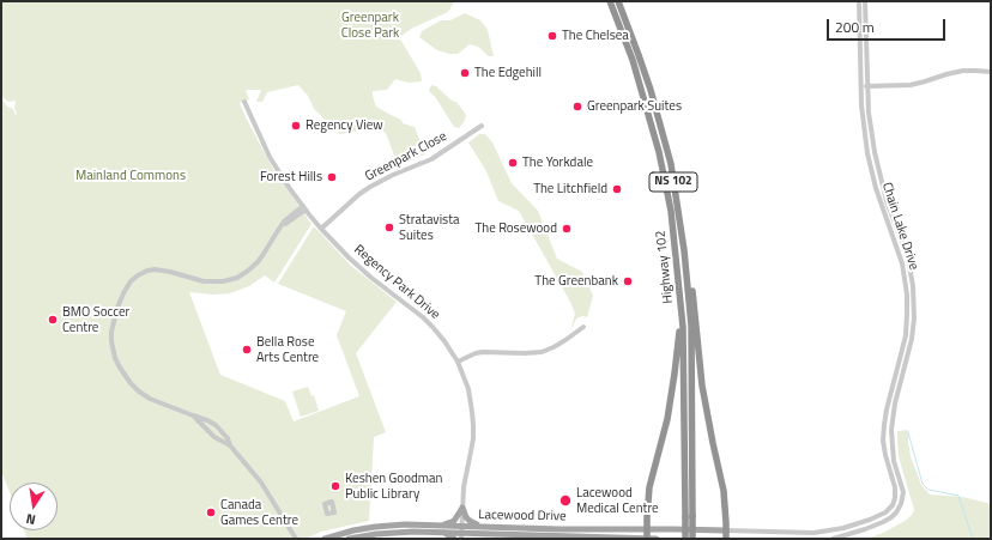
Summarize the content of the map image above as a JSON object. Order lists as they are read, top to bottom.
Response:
{
  "streets": {
    "highway": ["NS 102", "Highway 102"],
    "main road": ["Lacewood Drive"],
    "street": ["Greenpark Close", "Chain Lake Drive", "Regency Park Drive"]
  },
  "crossings": [
    ["Greenpark Close", "Regency Park Drive"],
    ["Chain Lake Drive", "Lacewood Drive"],
    ["Regency Park Drive", "Lacewood Drive"]
  ],
  "parks": ["Greenpark Close Park", "Mainland Commons"],
  "places": [
    "The Chelsea",
    "The Edgehill",
    "Greenpark Suites",
    "Regency View",
    "The Yorkdale",
    "Forest Hills",
    "The Litchfield",
    "Stratavista Suites",
    "The Rosewood",
    "The Greenbank",
    "BMO Soccer Centre",
    "Bella Rose Arts Centre",
    "Keshen Goodman Public Library",
    "Lacewood Medical Centre",
    "Canada Games Centre"
  ],
  "scale_bar": "200 m",
  "north": "bottom"
}
